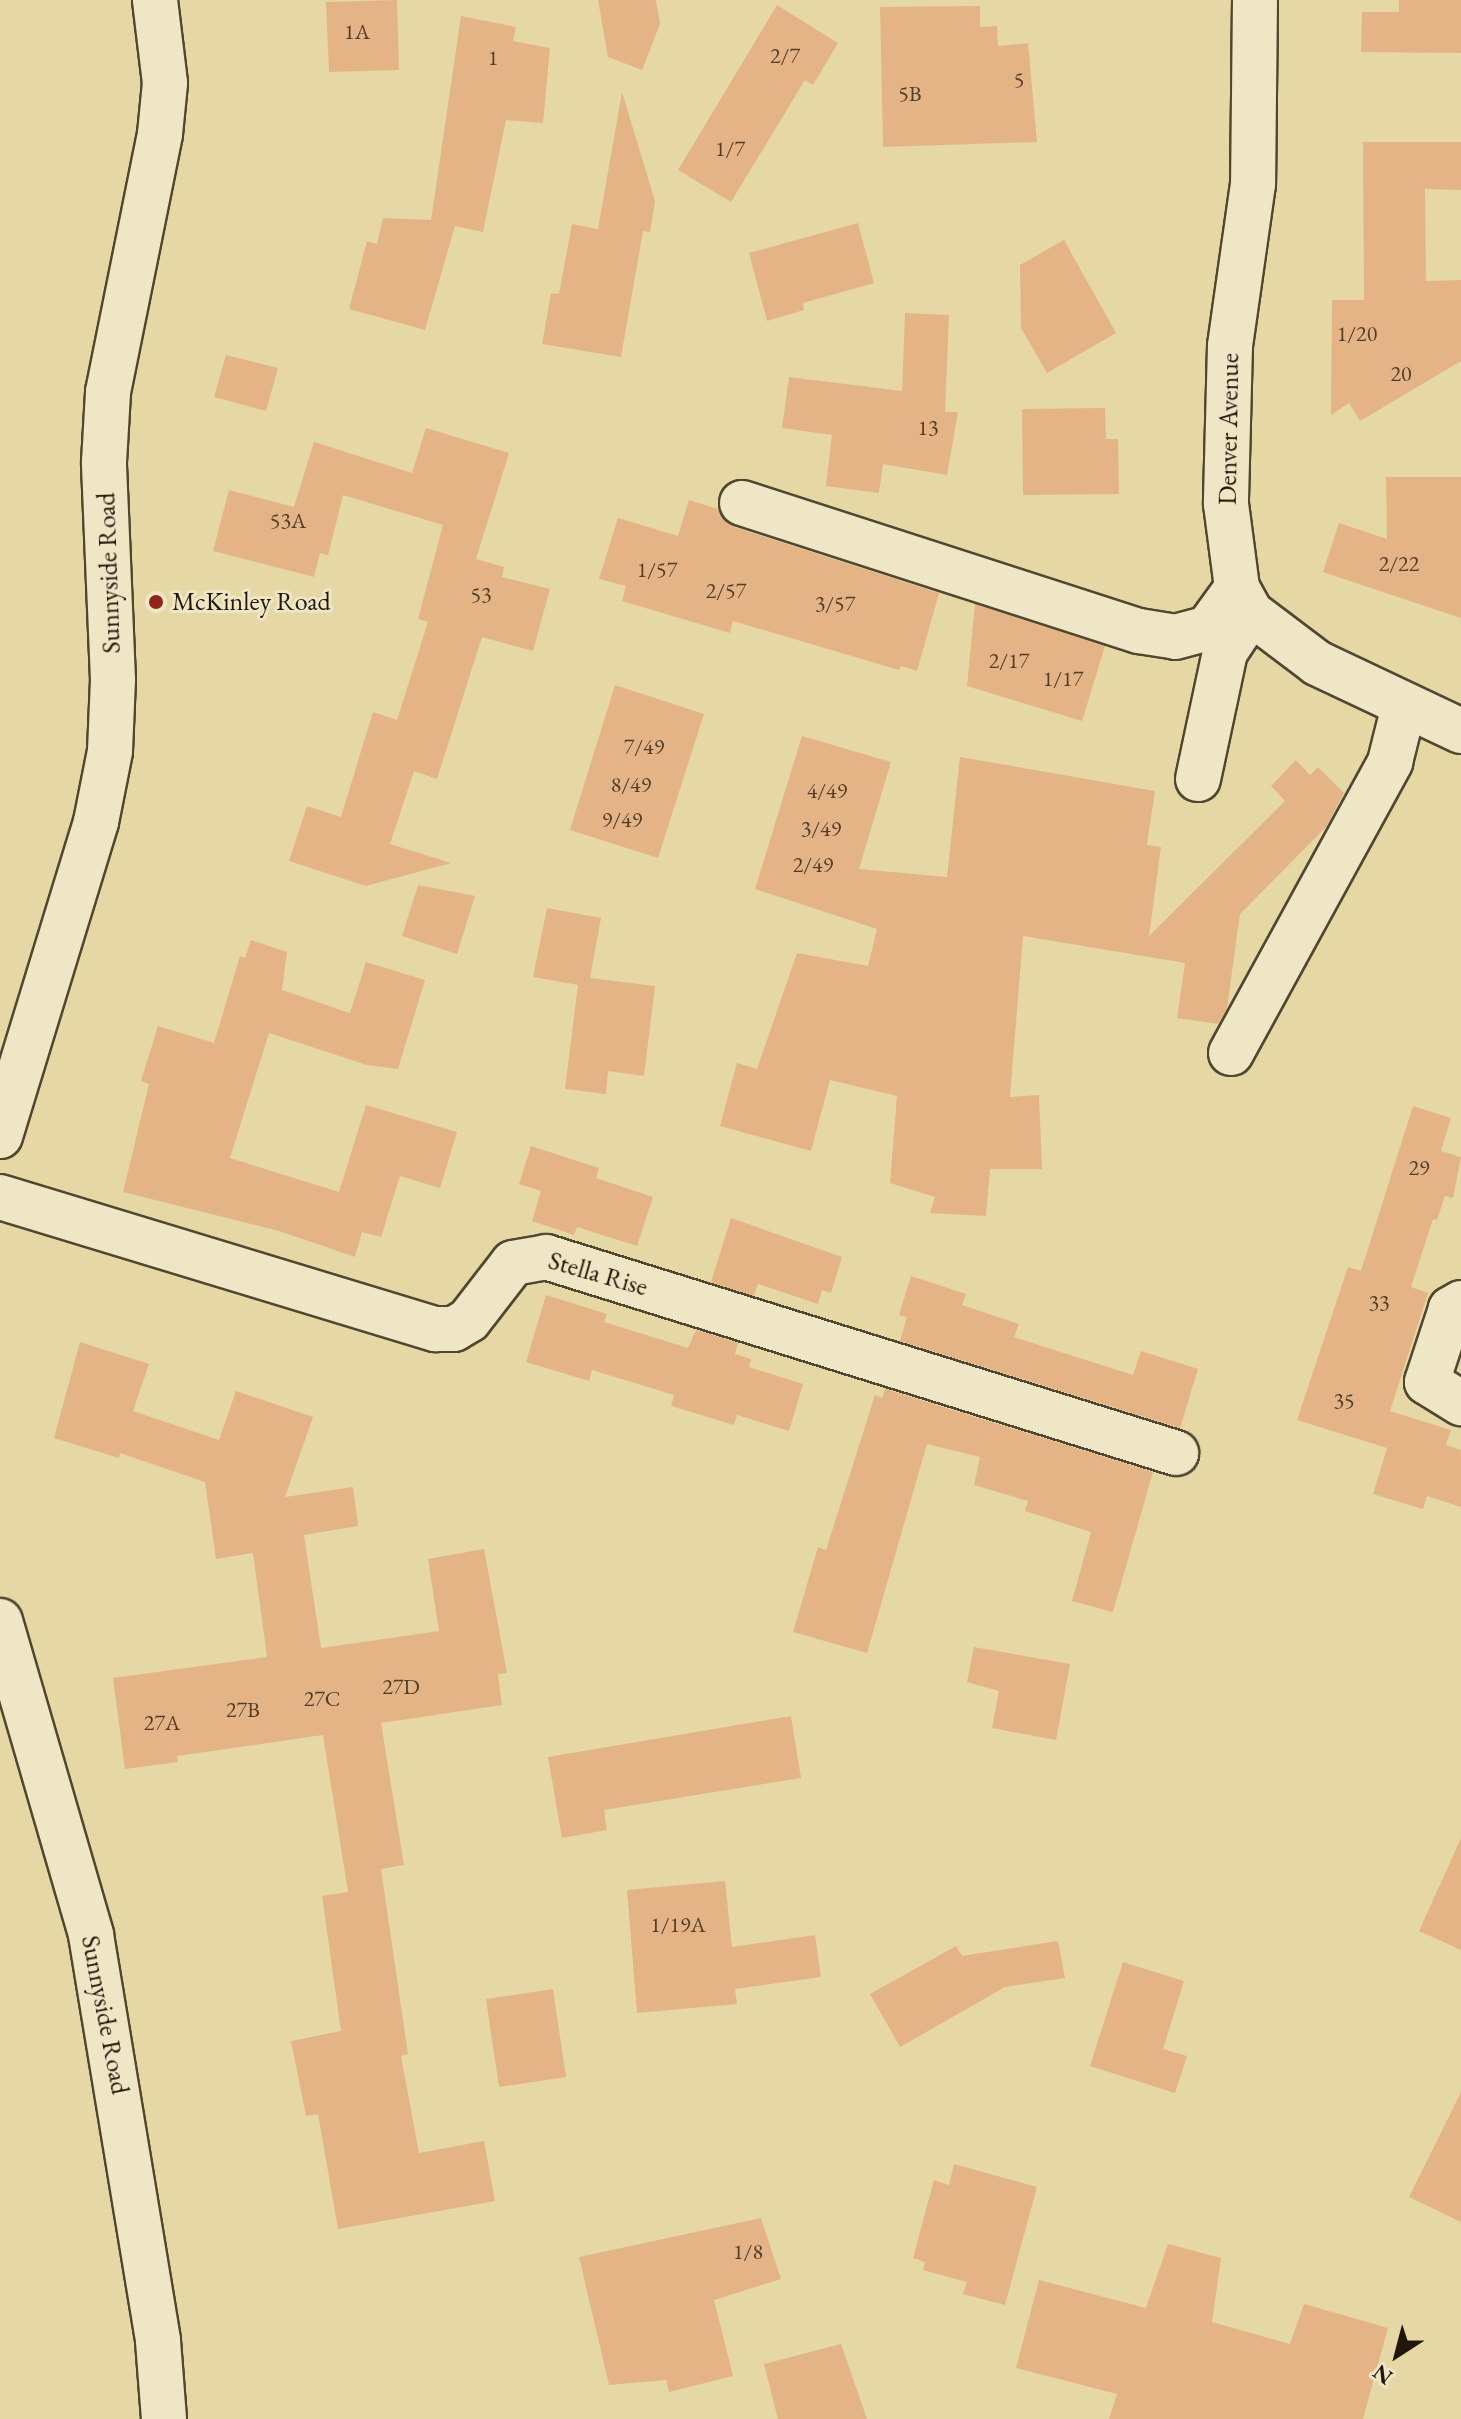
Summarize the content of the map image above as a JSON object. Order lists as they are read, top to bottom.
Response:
{
  "streets": {
    "street": ["Denver Avenue", "Sunnyside Road", "Stella Rise"]
  },
  "places": ["McKinley Road"],
  "house_numbers": [
    "1A",
    "2/7",
    "1",
    "5",
    "5B",
    "1/7",
    "1/20",
    "20",
    "13",
    "53A",
    "2/22",
    "1/57",
    "2/57",
    "53",
    "3/57",
    "2/17",
    "1/17",
    "7/49",
    "8/49",
    "4/49",
    "9/49",
    "3/49",
    "2/49",
    "29",
    "33",
    "35",
    "27D",
    "27C",
    "27B",
    "27A",
    "1/19A",
    "1/8"
  ],
  "north": "bottom left"
}
